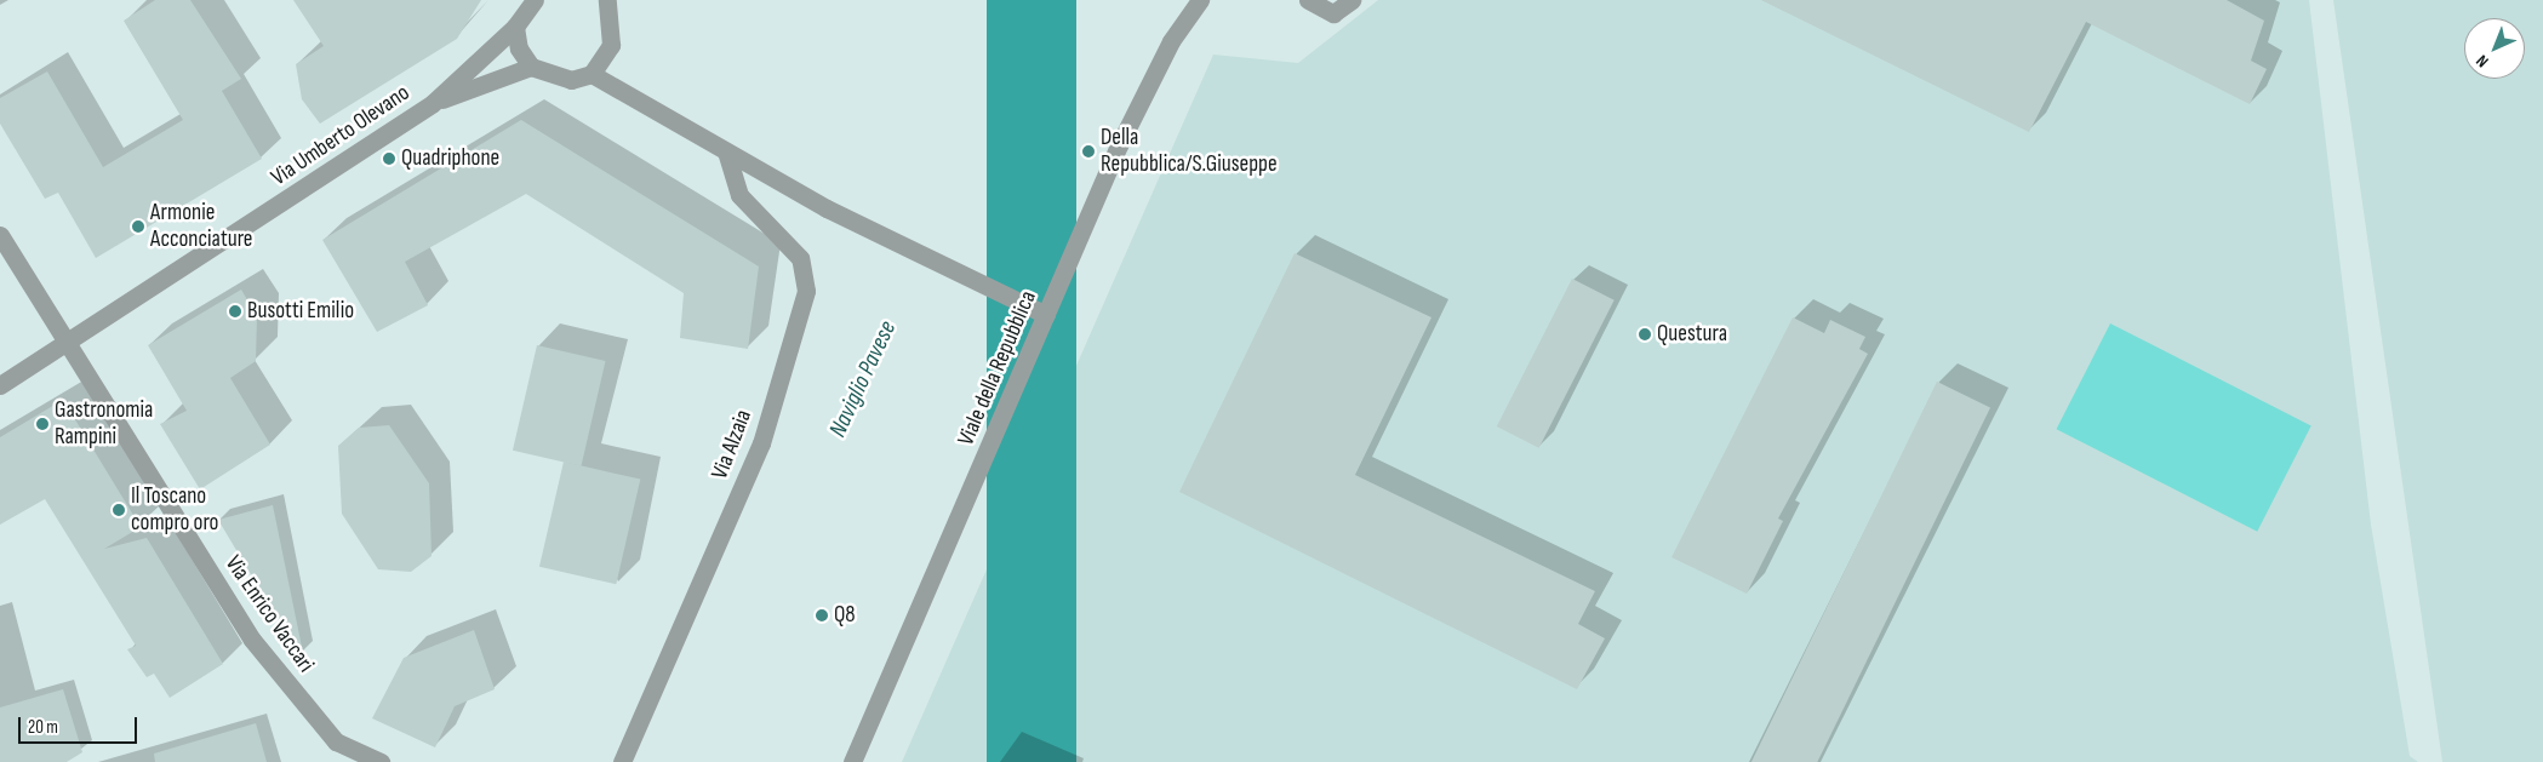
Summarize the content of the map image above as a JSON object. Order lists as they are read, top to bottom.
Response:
{
  "streets": {
    "street": [
      "Via Umberto Olevano",
      "Viale della Repubblica",
      "Via Alzaia",
      "Via Enrico Vaccari"
    ]
  },
  "crossings": [
    ["Via Umberto Olevano", "Via Enrico Vaccari"]
  ],
  "water": ["Naviglio Pavese"],
  "places": [
    "Della Repubblica/S.Giuseppe",
    "Quadriphone",
    "Armonie Acconciature",
    "Busotti Emilio",
    "Questura",
    "Gastronomia Rampini",
    "Il Toscano compro oro",
    "Q8"
  ],
  "scale_bar": "20 m",
  "north": "bottom left"
}
